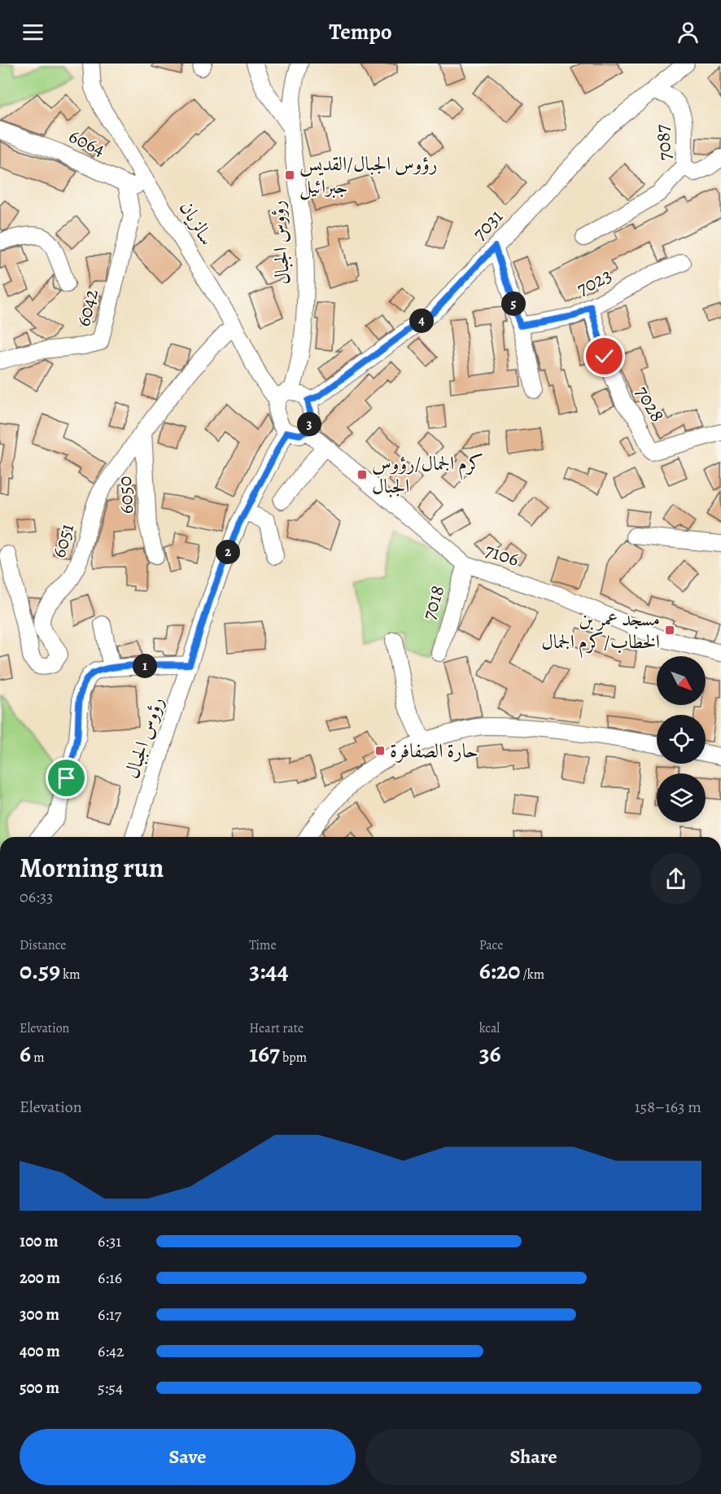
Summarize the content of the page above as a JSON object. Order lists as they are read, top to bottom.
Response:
{
  "streets": {
    "street": [
      "6064",
      "7087",
      "سالزيان",
      "7031",
      "رؤوس الجبال",
      "7023",
      "6042",
      "7028",
      "6050",
      "6051",
      "7106",
      "7018"
    ]
  },
  "crossings": [
    ["6064", "سالزيان"],
    ["6064", "6042"],
    ["7087", "7031"],
    ["سالزيان", "7031"],
    ["سالزيان", "رؤوس الجبال"],
    ["سالزيان", "6051"],
    ["سالزيان", "7106"],
    ["7031", "رؤوس الجبال"],
    ["7031", "7106"],
    ["رؤوس الجبال", "7106"],
    ["7023", "7028"],
    ["6050", "6051"],
    ["7106", "7018"]
  ],
  "places": {
    "transit": [
      "رؤوس الجبال/القديس جبرائيل",
      "كرم الجمال/رؤوس الجبال",
      "مسجد عمر بن الخطاب/كرم الجمال",
      "حارة الصفافرة"
    ]
  },
  "north": "bottom right",
  "page": {
    "header": "Tempo",
    "pins": [
      "5",
      "4",
      "3",
      "2",
      "1"
    ],
    "heading": ["Morning run", "06:33"],
    "stats": [
      ["Distance", "0.59 km"],
      ["Time", "3:44"],
      ["Pace", "6:20 /km"],
      ["Elevation", "6 m"],
      ["Heart rate", "167 bpm"],
      ["kcal", "36"]
    ],
    "chart": ["Elevation", "158–163 m"],
    "list": [
      {
        "name": "100 m",
        "note": "6:31"
      },
      {
        "name": "200 m",
        "note": "6:16"
      },
      {
        "name": "300 m",
        "note": "6:17"
      },
      {
        "name": "400 m",
        "note": "6:42"
      },
      {
        "name": "500 m",
        "note": "5:54"
      }
    ],
    "buttons": ["Save", "Share"]
  }
}
